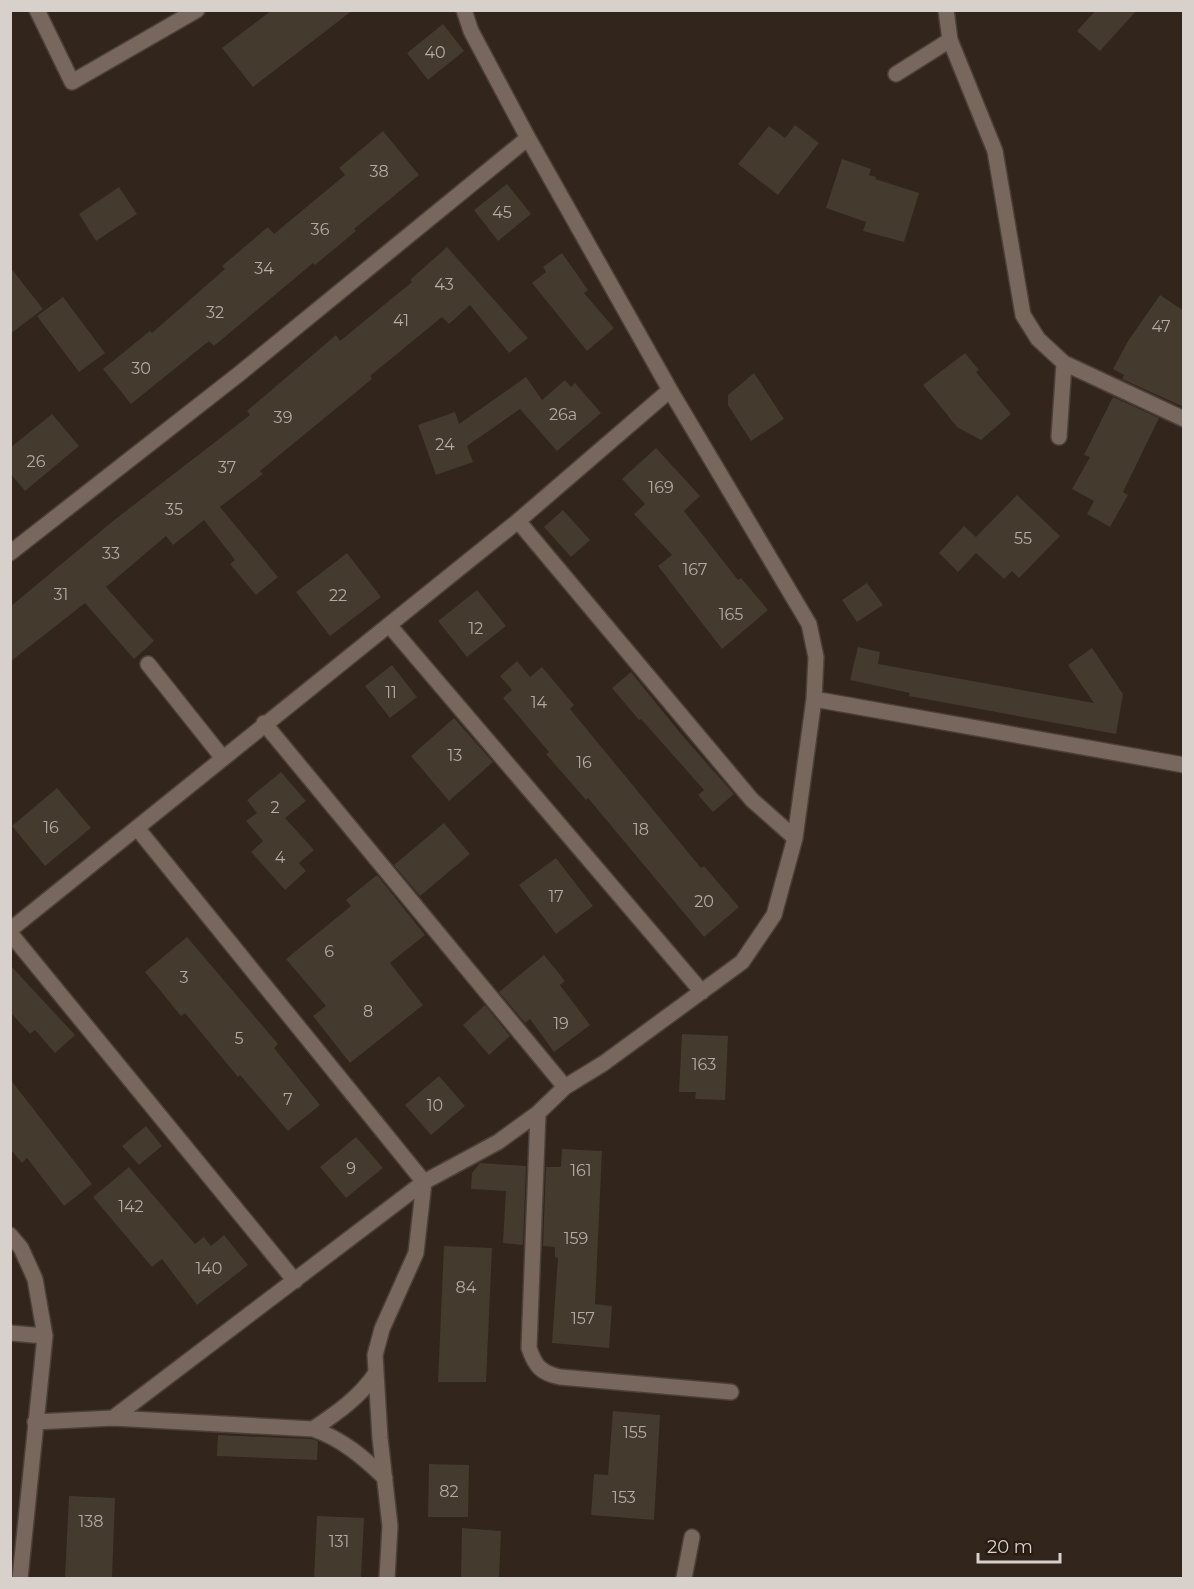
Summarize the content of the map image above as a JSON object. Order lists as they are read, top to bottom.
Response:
{
  "house_numbers": [
    "40",
    "38",
    "45",
    "36",
    "34",
    "43",
    "32",
    "41",
    "47",
    "30",
    "26а",
    "39",
    "24",
    "26",
    "37",
    "169",
    "35",
    "55",
    "33",
    "167",
    "31",
    "22",
    "165",
    "12",
    "11",
    "14",
    "13",
    "16",
    "2",
    "16",
    "18",
    "4",
    "17",
    "20",
    "6",
    "3",
    "8",
    "19",
    "5",
    "163",
    "7",
    "10",
    "9",
    "161",
    "142",
    "159",
    "140",
    "84",
    "157",
    "155",
    "82",
    "153",
    "138",
    "131"
  ],
  "scale_bar": "20 m"
}
